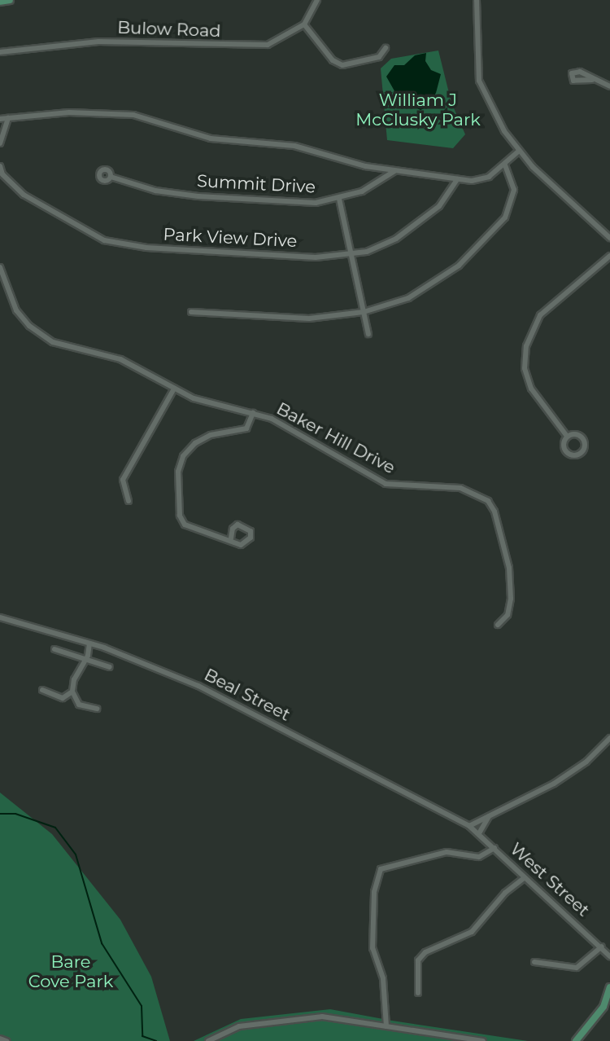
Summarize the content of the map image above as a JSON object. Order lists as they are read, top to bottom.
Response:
{
  "streets": {
    "street": [
      "Bulow Road",
      "Summit Drive",
      "Park View Drive",
      "Baker Hill Drive",
      "Beal Street",
      "West Street"
    ]
  },
  "crossings": [
    ["Beal Street", "West Street"]
  ],
  "parks": ["William J McClusky Park", "Bare Cove Park"]
}
